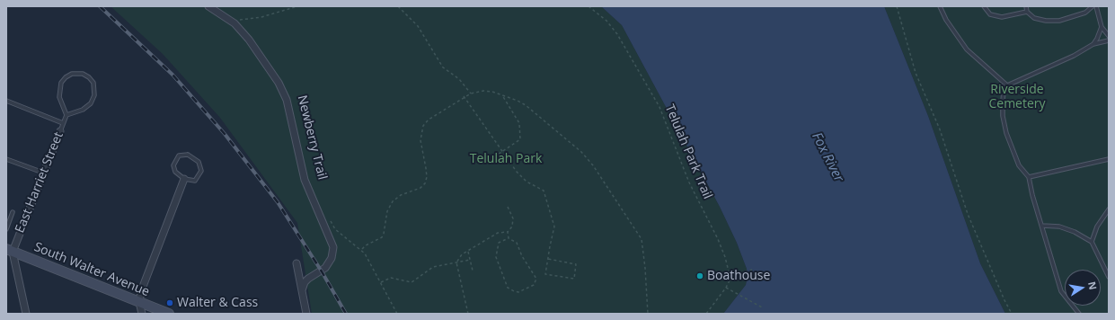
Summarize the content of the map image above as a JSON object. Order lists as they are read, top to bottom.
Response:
{
  "streets": {
    "main road": ["South Walter Avenue"],
    "street": ["East Harriet Street"],
    "path": ["Telulah Park Trail"]
  },
  "crossings": [
    ["East Harriet Street", "South Walter Avenue"]
  ],
  "water": ["Fox River"],
  "parks": ["Riverside Cemetery", "Telulah Park"],
  "places": ["Boathouse", "Walter & Cass"],
  "north": "right"
}
